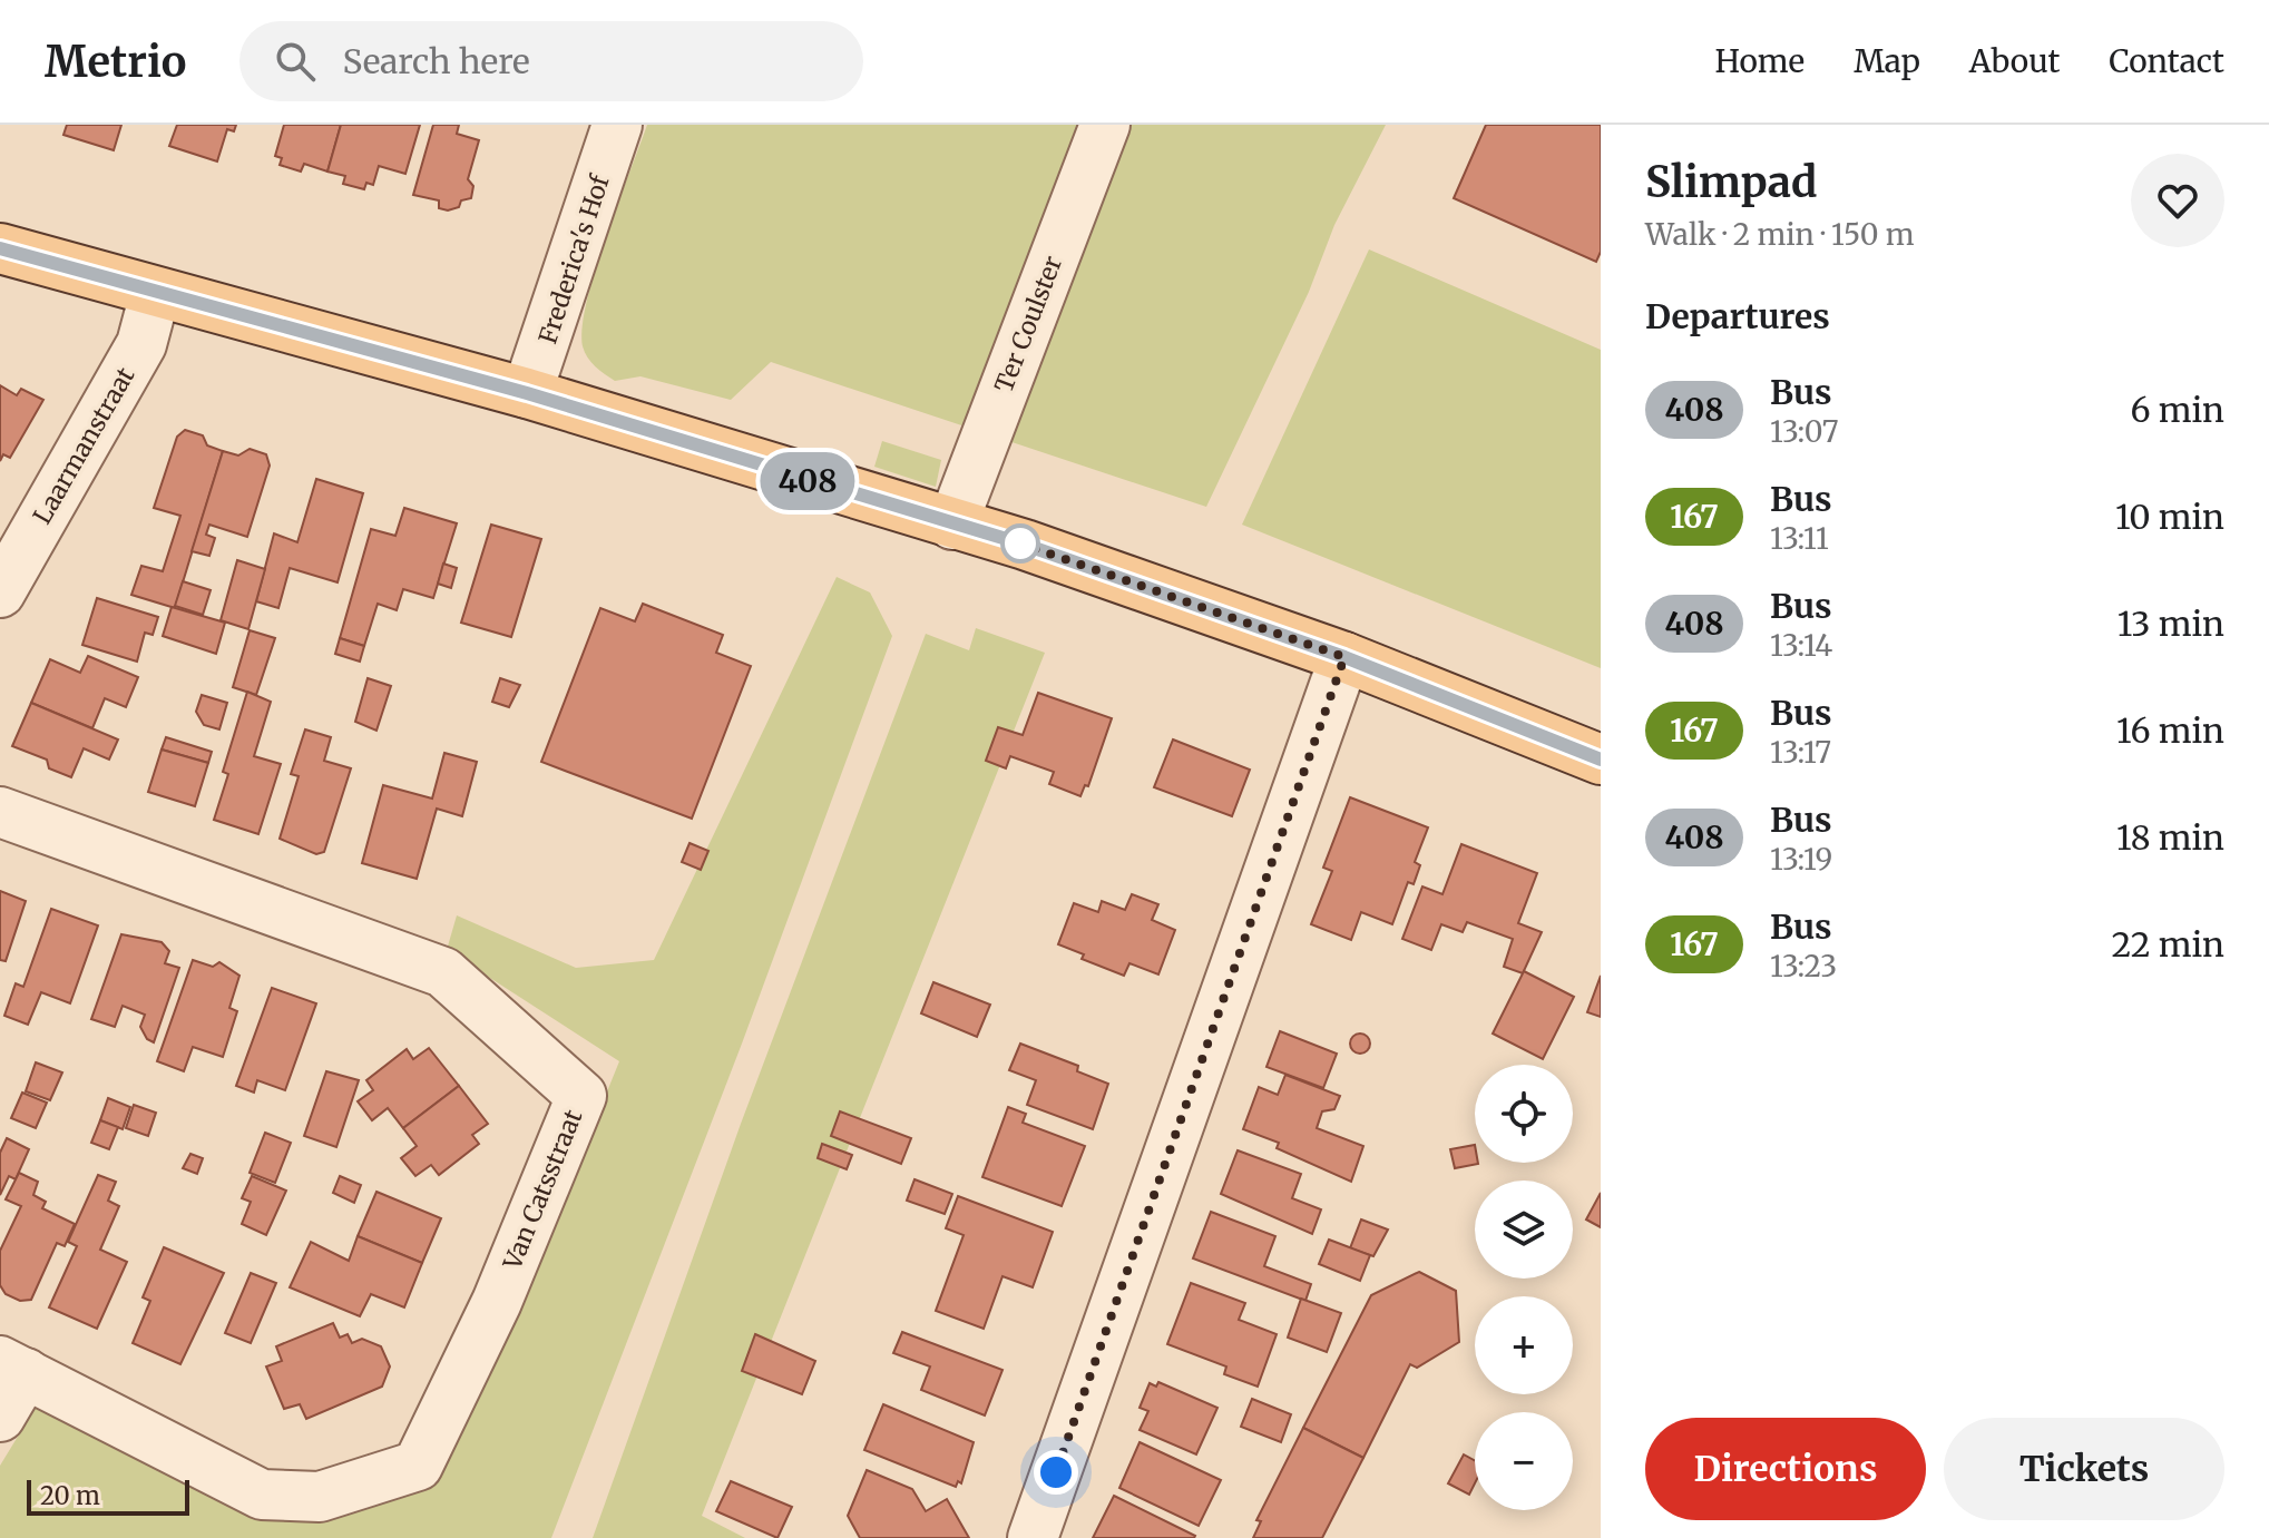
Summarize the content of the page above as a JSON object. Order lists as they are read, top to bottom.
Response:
{
  "streets": {
    "street": [
      "Frederica's Hof",
      "Ter Coulster",
      "Laarmanstraat",
      "Van Catsstraat"
    ]
  },
  "lines": ["bus line 408"],
  "scale_bar": "20 m",
  "page": {
    "header": "Metrio",
    "search": "Search here",
    "nav": [
      "Home",
      "Map",
      "About",
      "Contact"
    ],
    "on_map": "408",
    "heading": [
      ["Slimpad", "Walk · 2 min · 150 m"],
      "Departures"
    ],
    "list": [
      {
        "mark": "408",
        "name": "Bus",
        "note": "13:07",
        "value": "6 min"
      },
      {
        "mark": "167",
        "name": "Bus",
        "note": "13:11",
        "value": "10 min"
      },
      {
        "mark": "408",
        "name": "Bus",
        "note": "13:14",
        "value": "13 min"
      },
      {
        "mark": "167",
        "name": "Bus",
        "note": "13:17",
        "value": "16 min"
      },
      {
        "mark": "408",
        "name": "Bus",
        "note": "13:19",
        "value": "18 min"
      },
      {
        "mark": "167",
        "name": "Bus",
        "note": "13:23",
        "value": "22 min"
      }
    ],
    "map_buttons": ["+", "−"],
    "buttons": ["Directions", "Tickets"],
    "scale": "20 m"
  }
}
